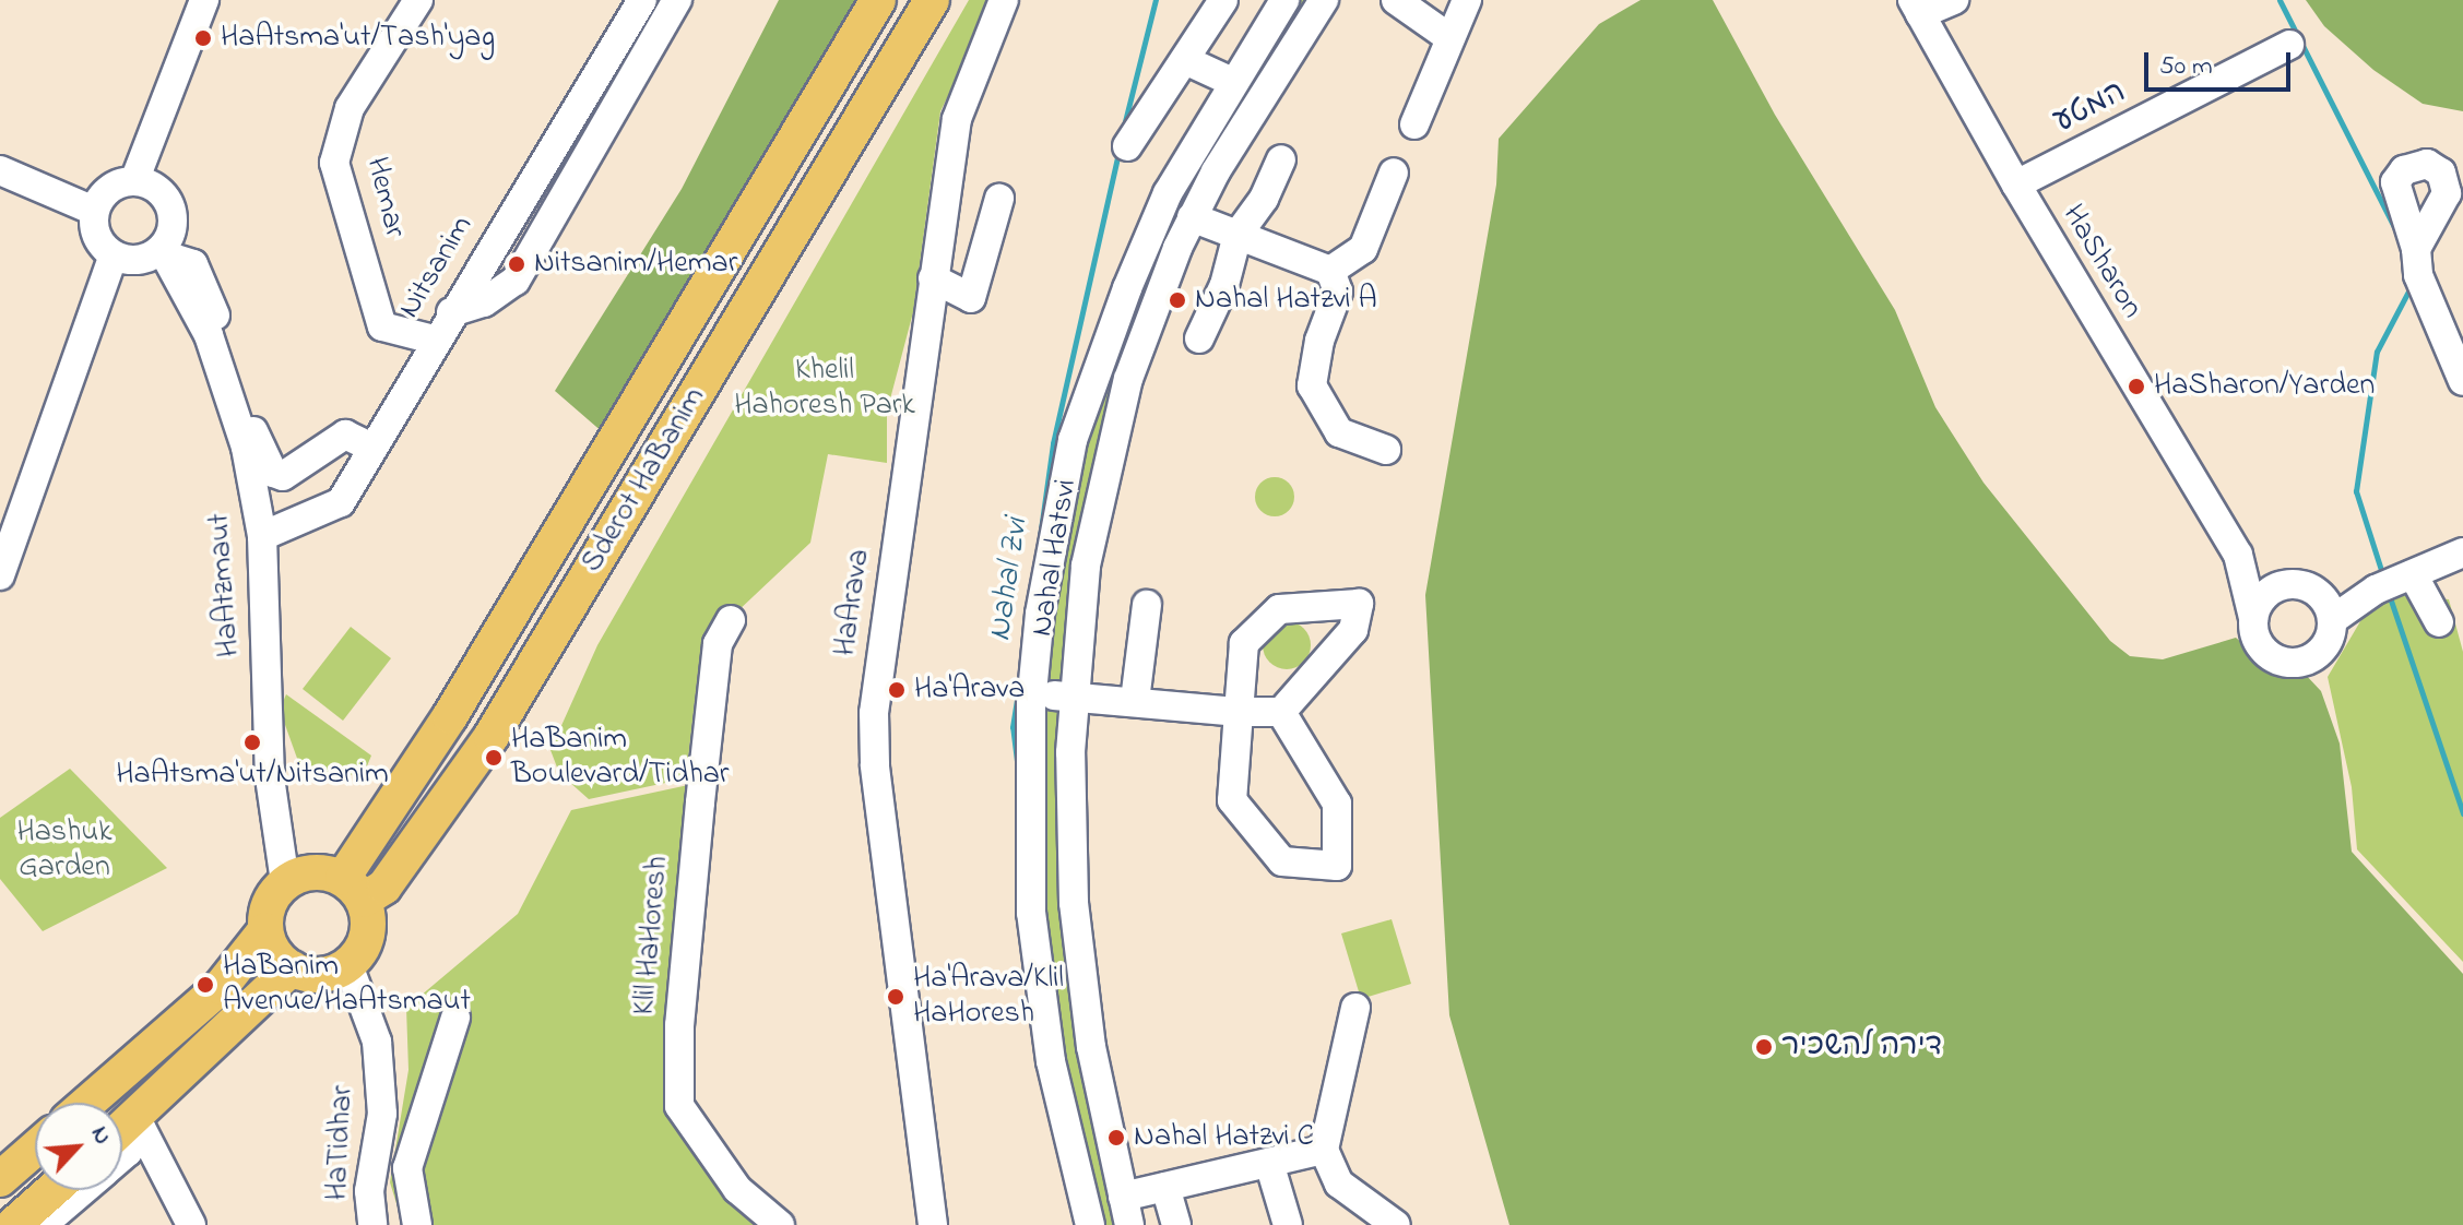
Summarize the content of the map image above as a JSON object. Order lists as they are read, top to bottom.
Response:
{
  "streets": {
    "main road": ["Sderot HaBanim"],
    "street": [
      "המטע",
      "Hemar",
      "HaSharon",
      "Nitsanim",
      "Nahal Hatsvi",
      "HaAtzmaut",
      "HaArava",
      "Klil HaHoresh",
      "HaTidhar"
    ]
  },
  "crossings": [
    ["המטע", "HaSharon"],
    ["Hemar", "Nitsanim"],
    ["Nitsanim", "HaAtzmaut"],
    ["Sderot HaBanim", "HaAtzmaut"],
    ["Sderot HaBanim", "HaTidhar"],
    ["HaAtzmaut", "HaTidhar"]
  ],
  "water": ["Nahal Zvi"],
  "parks": ["Khelil Hahoresh Park", "Hashuk Garden"],
  "places": [
    "HaAtsma'ut/Tash'yag",
    "Nitsanim/Hemar",
    "Nahal Hatzvi A",
    "HaSharon/Yarden",
    "Ha'Arava",
    "HaAtsma'ut/Nitsanim",
    "HaBanim Boulevard/Tidhar",
    "HaBanim Avenue/HaAtsmaut",
    "Ha'Arava/Klil HaHoresh",
    "דירה להשכיר",
    "Nahal Hatzvi C"
  ],
  "scale_bar": "50 m",
  "north": "top right"
}
